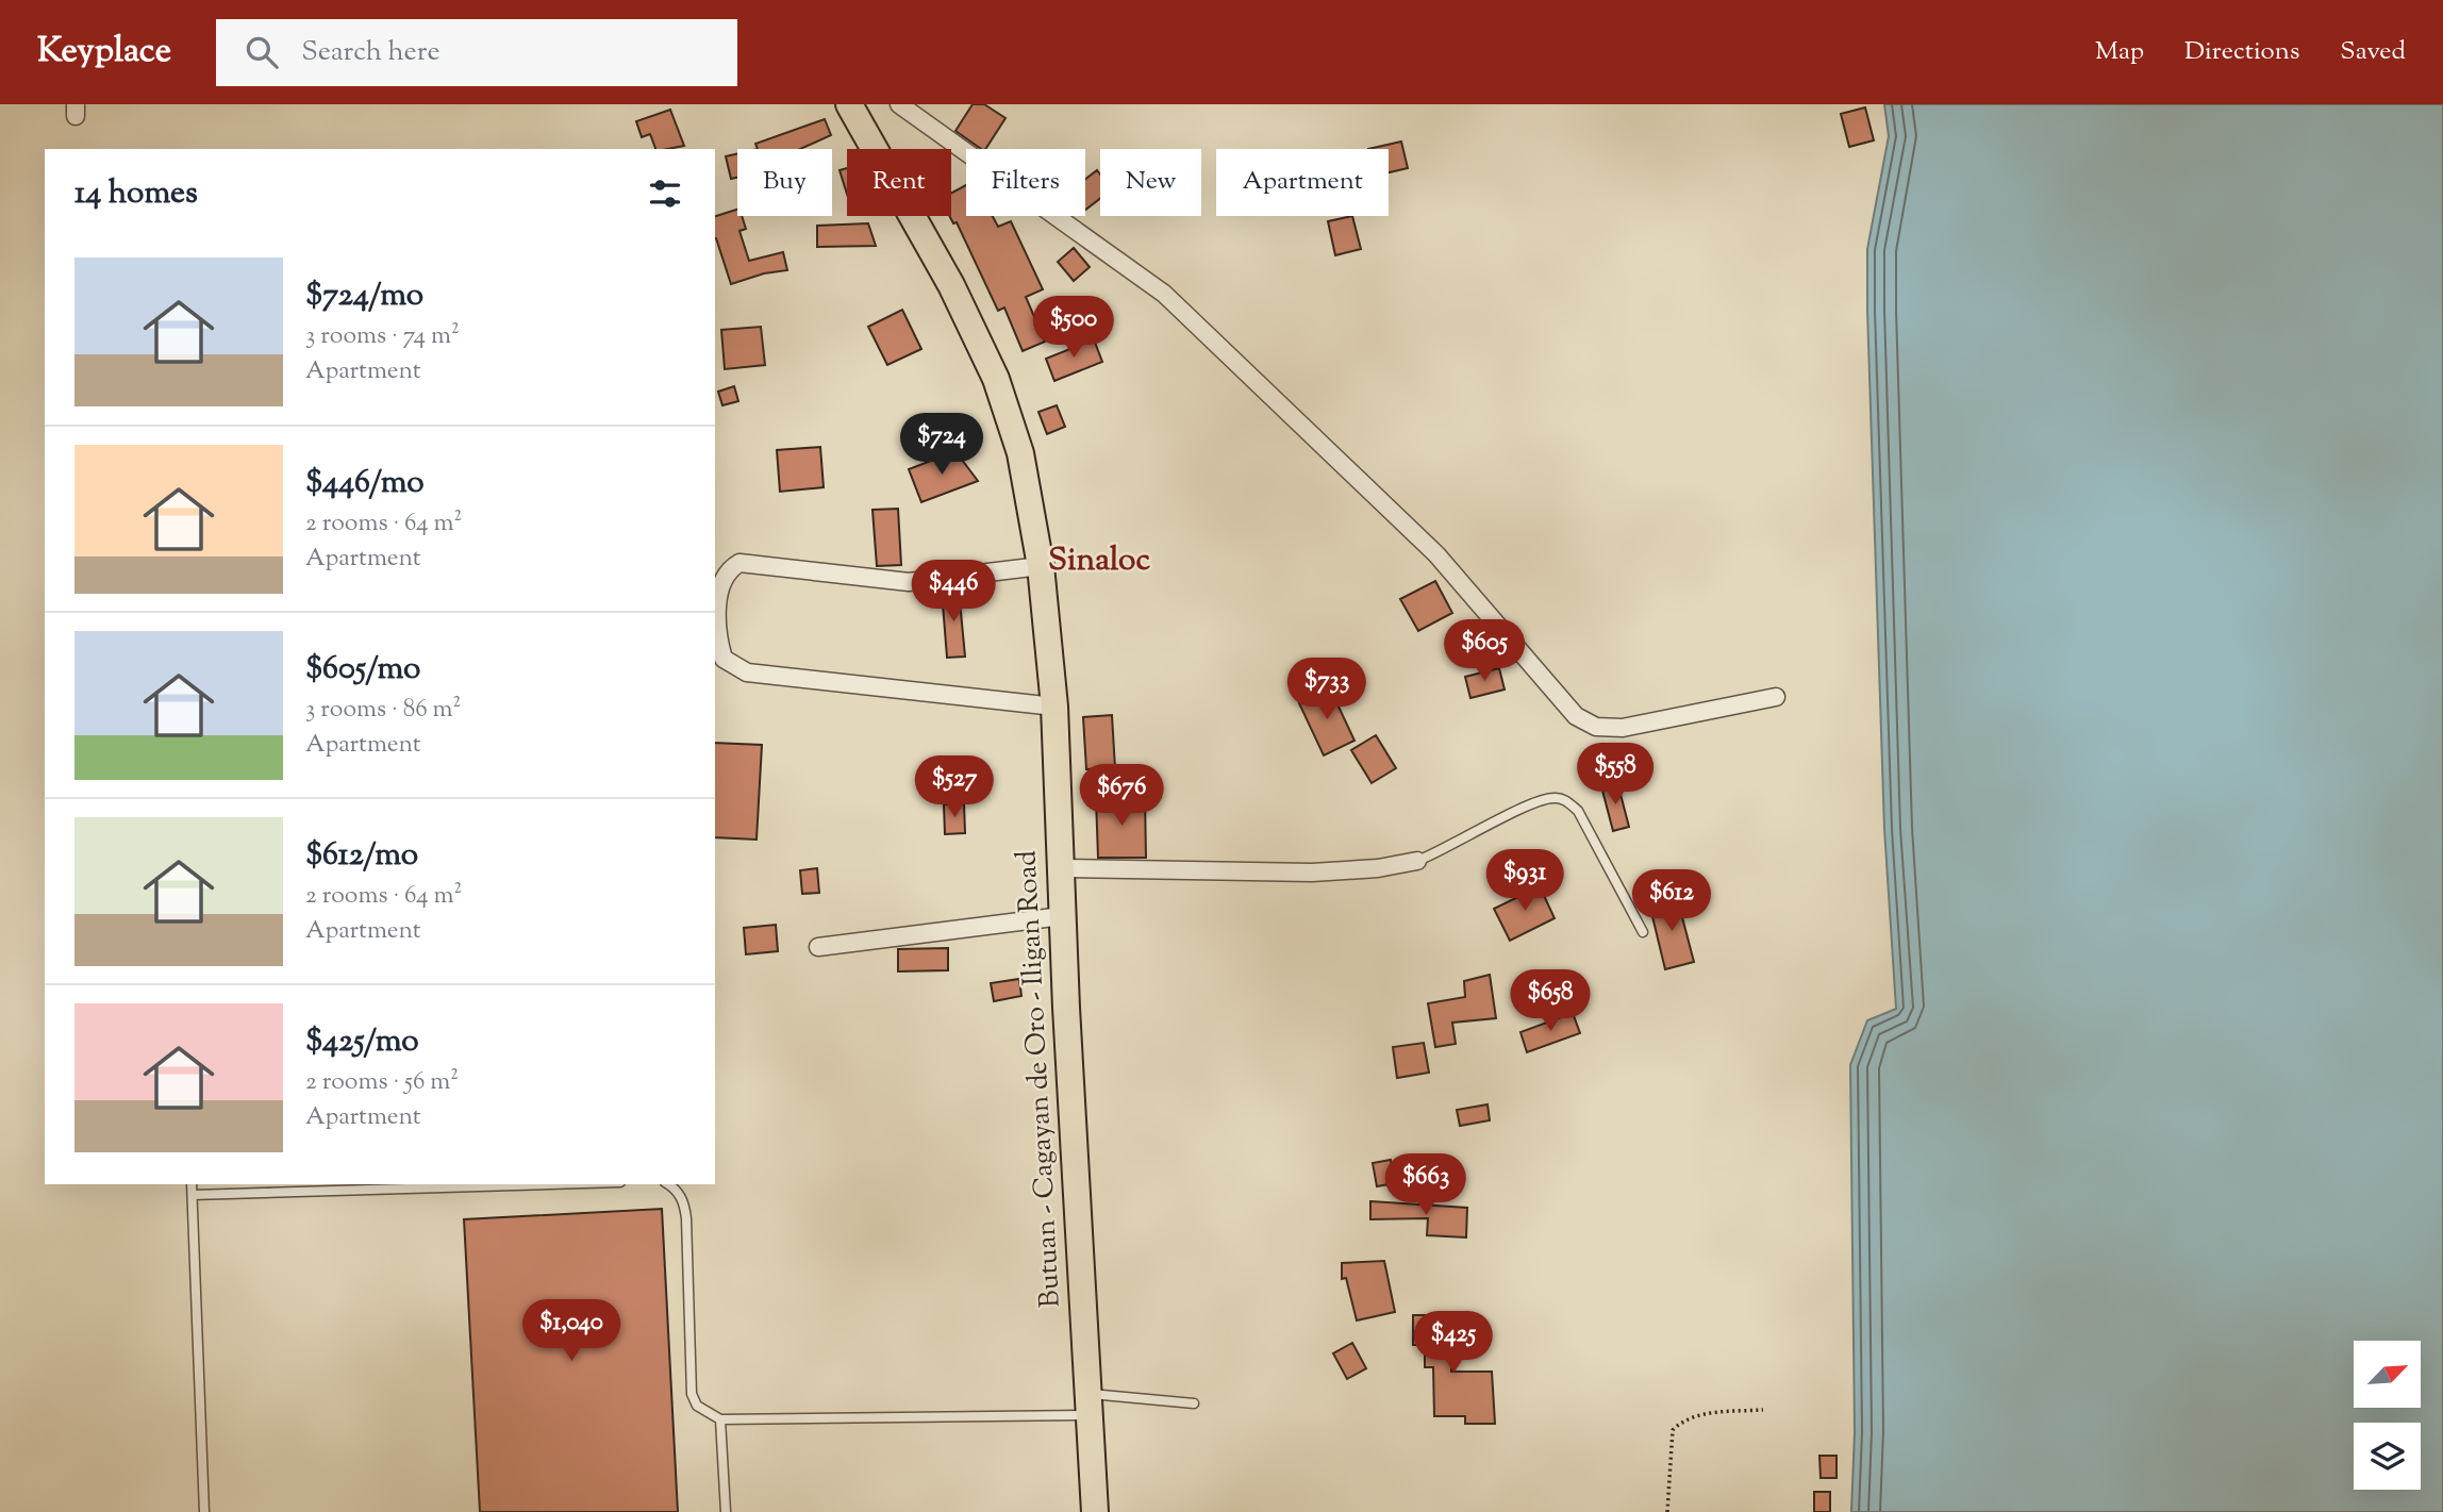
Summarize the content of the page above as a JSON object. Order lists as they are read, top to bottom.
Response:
{
  "streets": {
    "highway": ["Butuan - Cagayan de Oro - Iligan Road"]
  },
  "districts": ["Sinaloc"],
  "north": "top right",
  "page": {
    "header": "Keyplace",
    "search": "Search here",
    "nav": ["Map", "Directions", "Saved"],
    "chip": [
      "Buy",
      "Rent",
      "Filters",
      "New",
      "Apartment"
    ],
    "heading": "14 homes",
    "list": [
      {
        "name": "$724/mo",
        "note": "3 rooms · 74 m² · Apartment"
      },
      {
        "name": "$446/mo",
        "note": "2 rooms · 64 m² · Apartment"
      },
      {
        "name": "$605/mo",
        "note": "3 rooms · 86 m² · Apartment"
      },
      {
        "name": "$612/mo",
        "note": "2 rooms · 64 m² · Apartment"
      },
      {
        "name": "$425/mo",
        "note": "2 rooms · 56 m² · Apartment"
      }
    ],
    "price": [
      "$500",
      "$724",
      "$446",
      "$605",
      "$733",
      "$558",
      "$527",
      "$676",
      "$931",
      "$612",
      "$658",
      "$663",
      "$1,040",
      "$425"
    ]
  }
}
